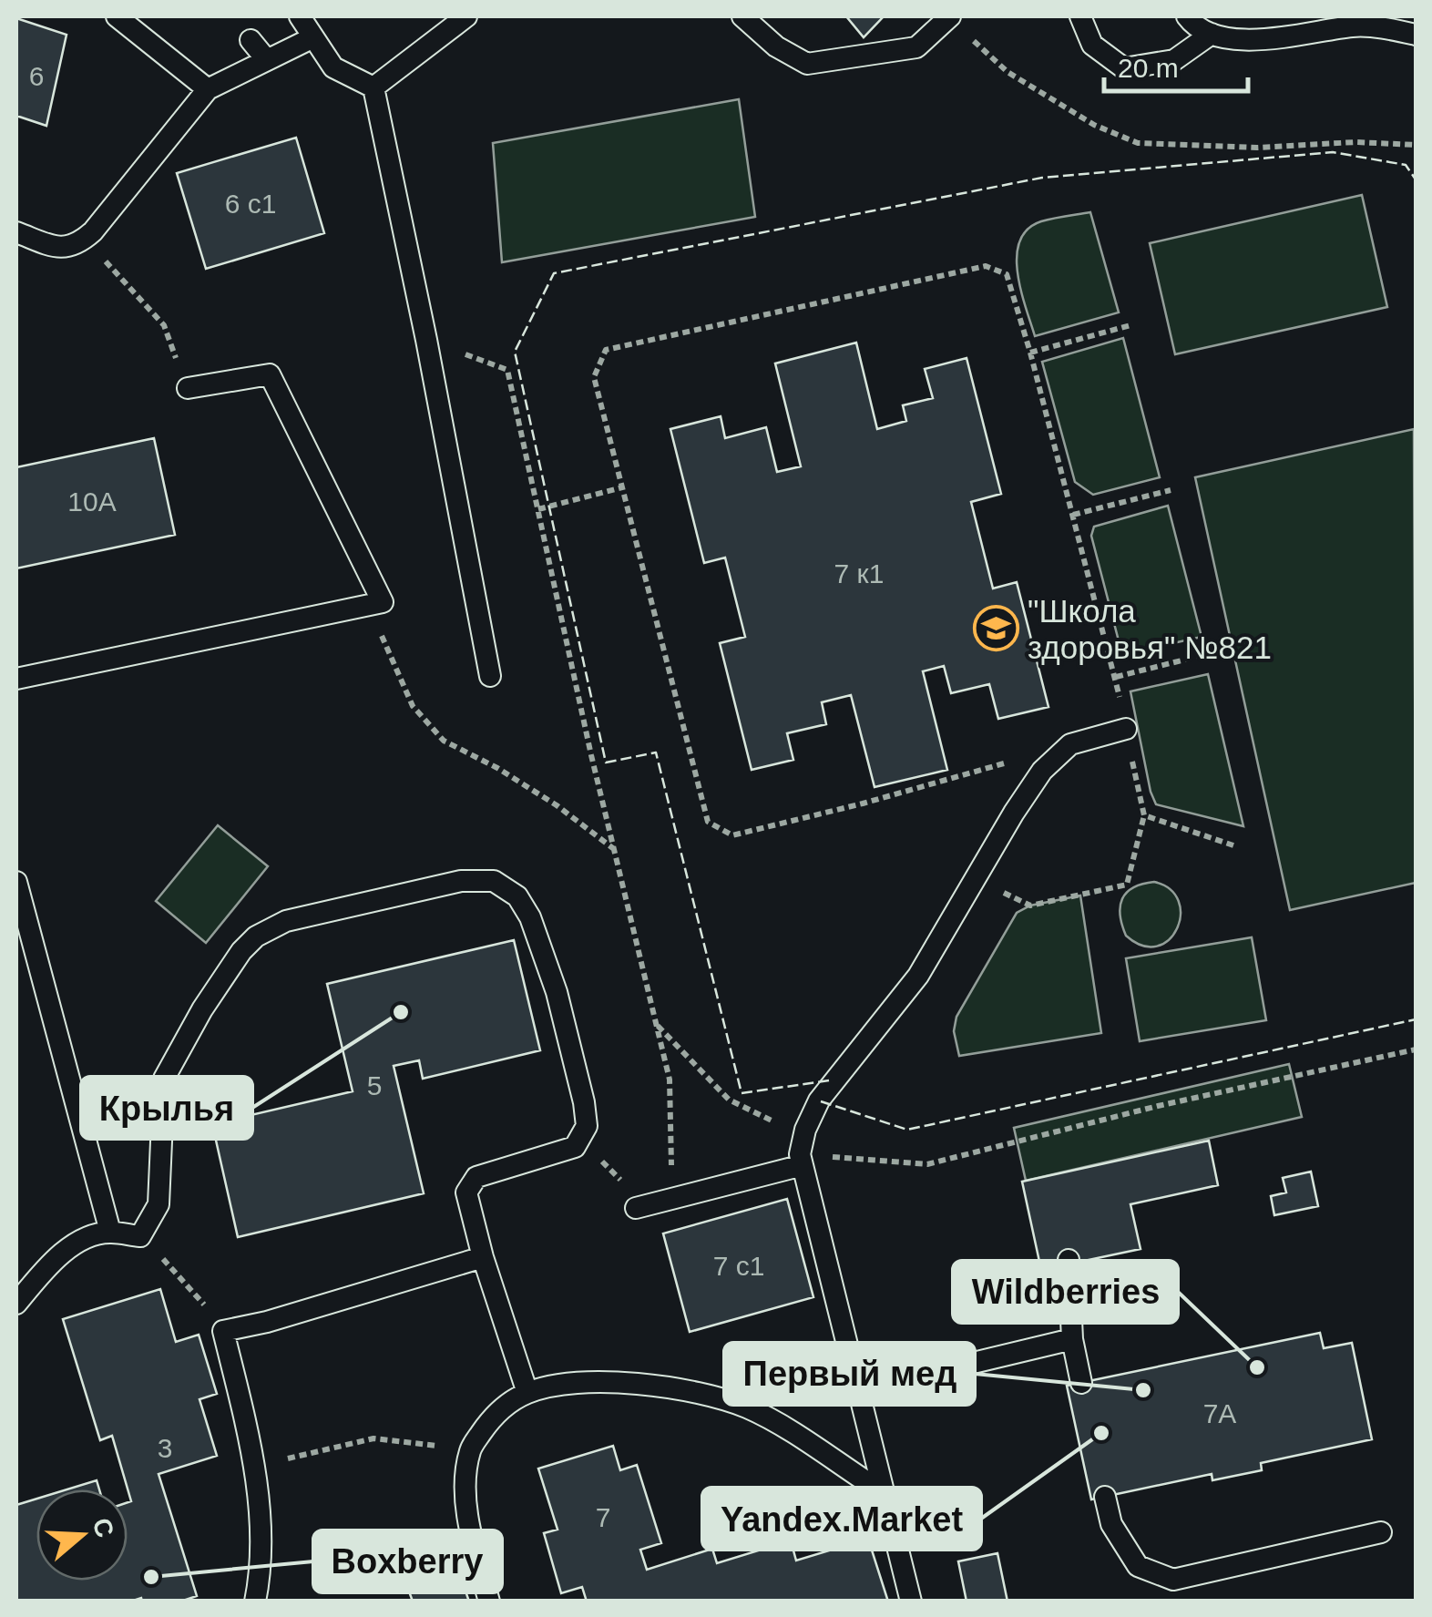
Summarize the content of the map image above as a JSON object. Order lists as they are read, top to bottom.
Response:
{
  "places": {
    "school or university": ["\"Школа здоровья\" №821"],
    "other": [
      "Крылья",
      "Wildberries",
      "Первый мед",
      "Yandex.Market",
      "Boxberry"
    ]
  },
  "house_numbers": [
    "6",
    "6 с1",
    "10А",
    "7 к1",
    "5",
    "7 с1",
    "7А",
    "3",
    "7"
  ],
  "scale_bar": "20 m",
  "north": "right"
}
